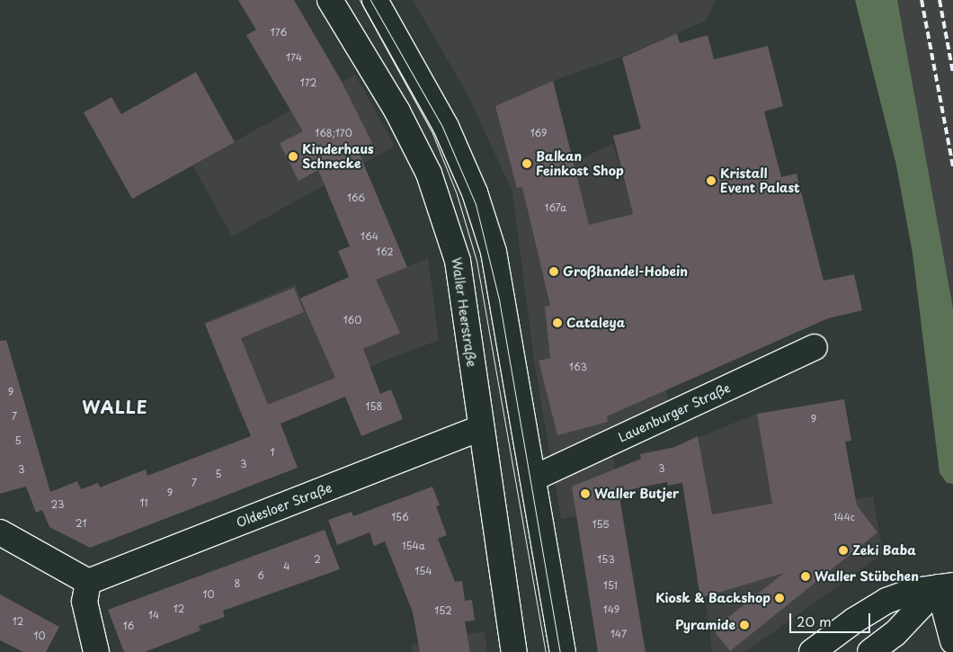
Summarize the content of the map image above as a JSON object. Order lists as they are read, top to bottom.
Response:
{
  "streets": {
    "main road": ["Waller Heerstraße", "Lauenburger Straße", "Oldesloer Straße"]
  },
  "crossings": [
    ["Waller Heerstraße", "Oldesloer Straße"]
  ],
  "districts": ["WALLE"],
  "places": [
    "Kinderhaus Schnecke",
    "Balkan Feinkost Shop",
    "Kristall Event Palast",
    "Großhandel-Hobein",
    "Cataleya",
    "Waller Butjer",
    "Zeki Baba",
    "Waller Stübchen",
    "Kiosk & Backshop",
    "Pyramide"
  ],
  "house_numbers": [
    "176",
    "174",
    "172",
    "168;170",
    "169",
    "166",
    "167a",
    "164",
    "162",
    "160",
    "163",
    "9",
    "158",
    "7",
    "9",
    "5",
    "1",
    "3",
    "3",
    "3",
    "5",
    "7",
    "9",
    "11",
    "23",
    "156",
    "144c",
    "21",
    "155",
    "154a",
    "2",
    "153",
    "4",
    "154",
    "6",
    "8",
    "151",
    "10",
    "12",
    "149",
    "152",
    "14",
    "12",
    "16",
    "147",
    "10"
  ],
  "scale_bar": "20 m"
}
